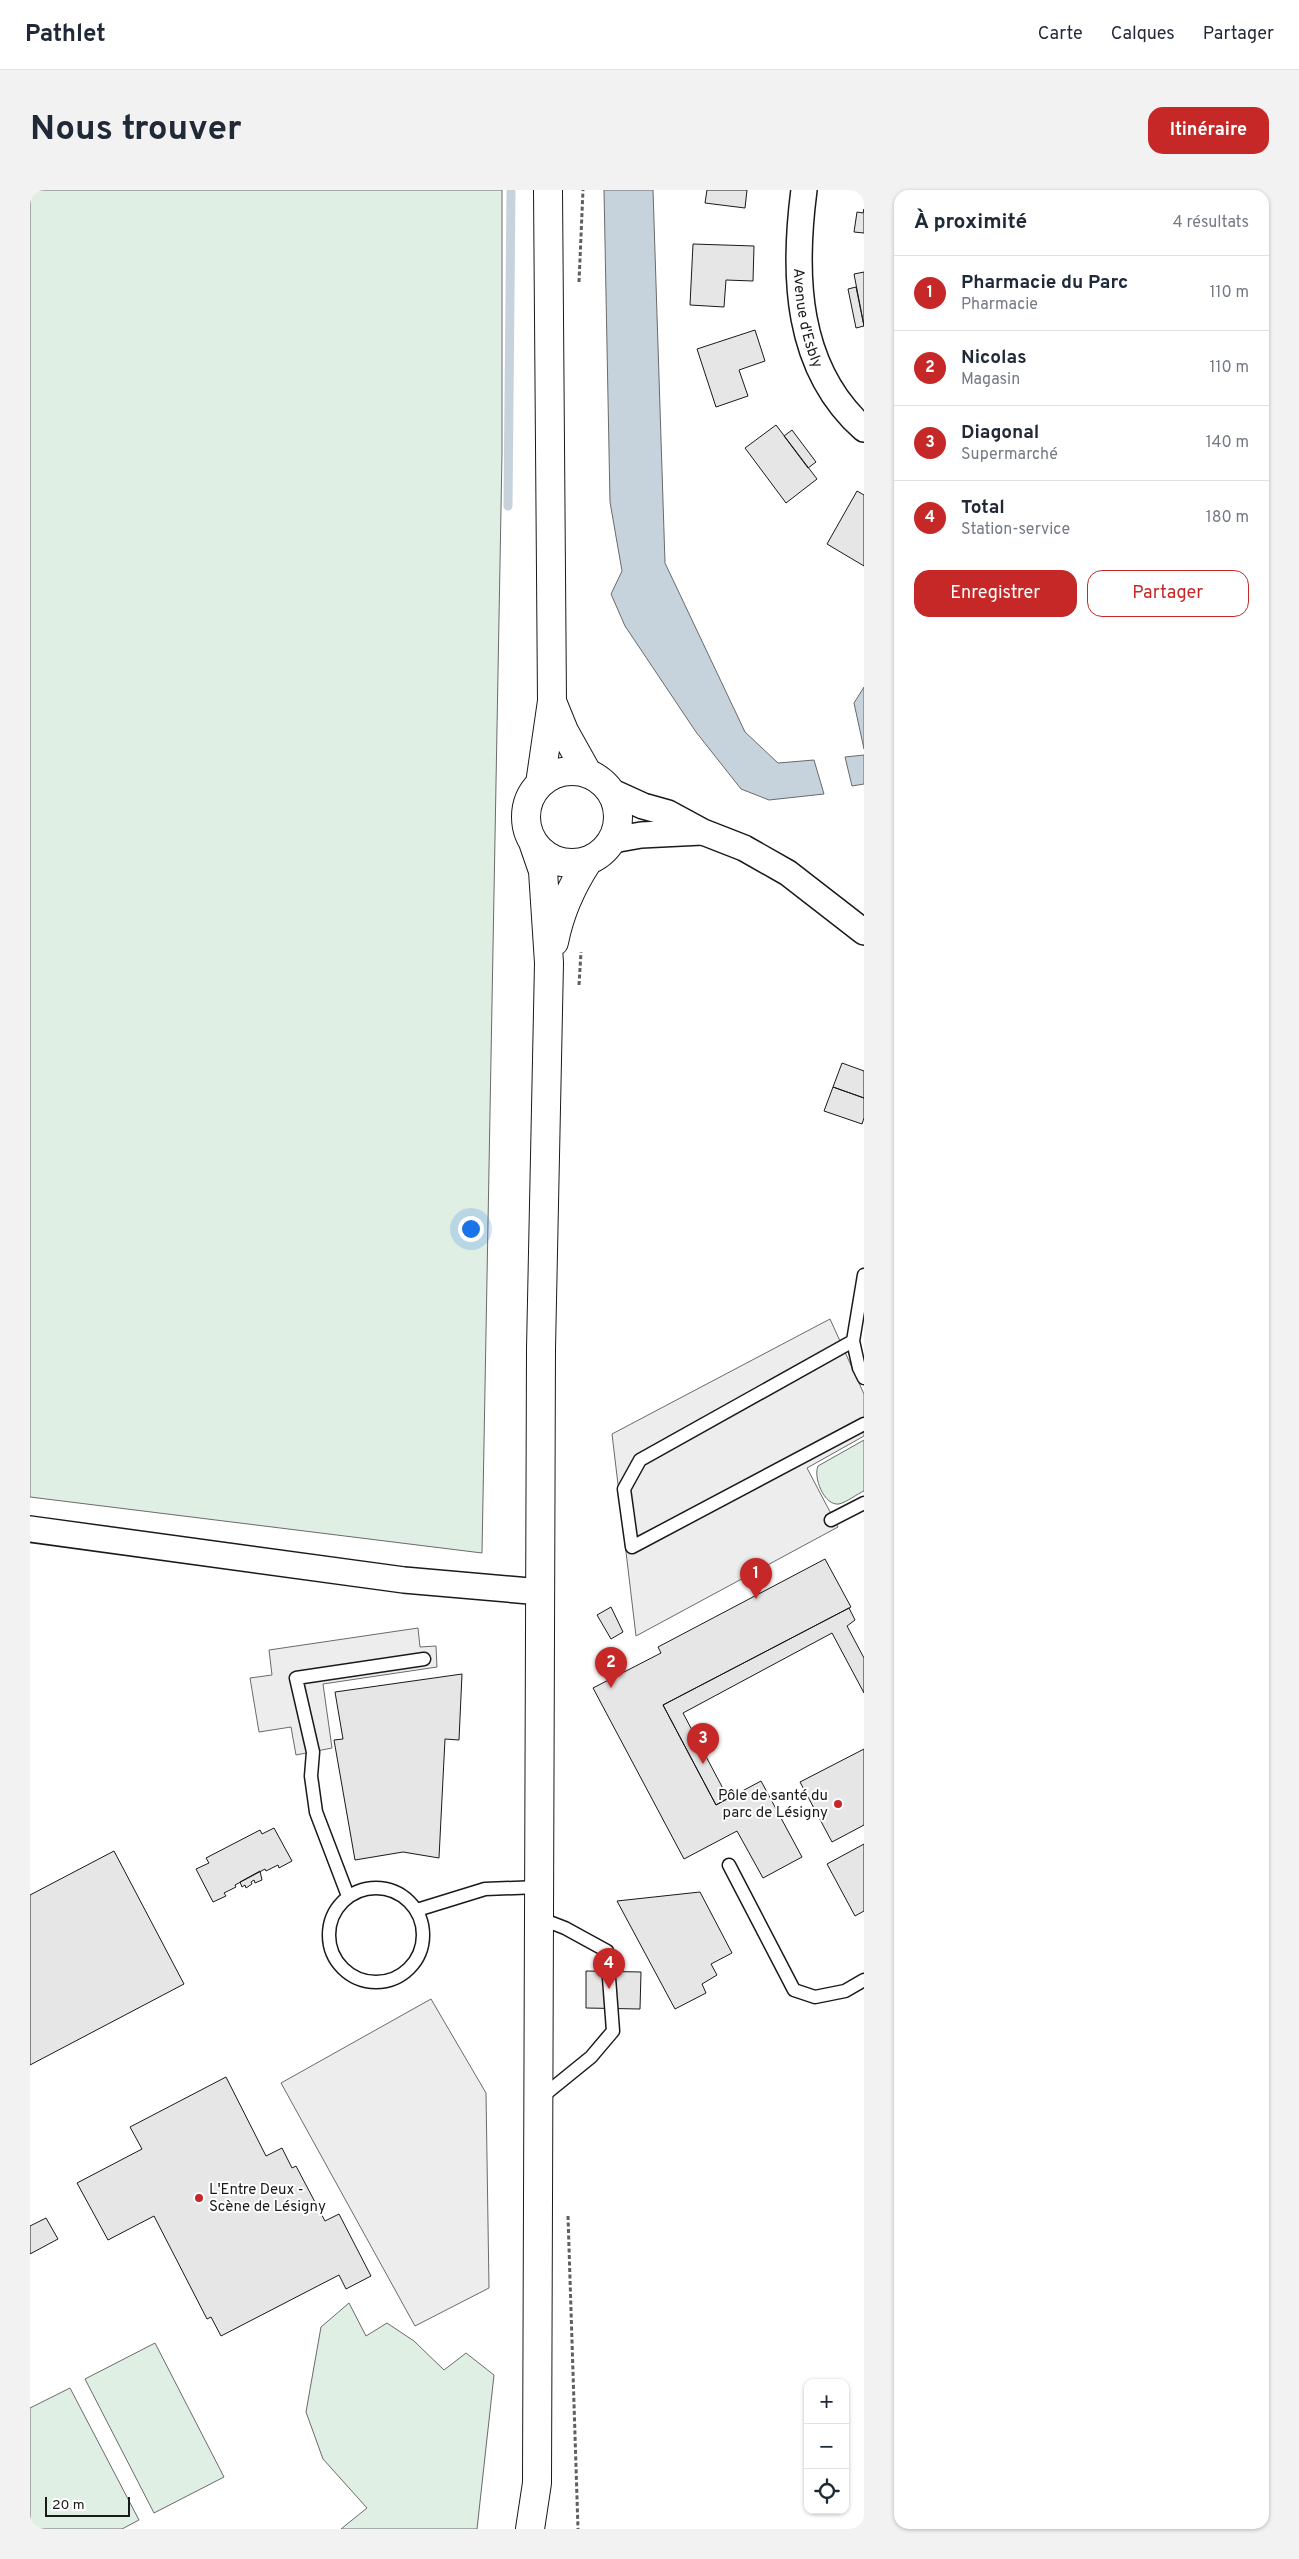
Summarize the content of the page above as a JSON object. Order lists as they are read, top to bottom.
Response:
{
  "streets": {
    "street": ["Avenue d'Esbly"]
  },
  "places": ["Pôle de santé du parc de Lésigny", "L'Entre Deux - Scène de Lésigny"],
  "scale_bar": "20 m",
  "page": {
    "header": "Pathlet",
    "nav": ["Carte", "Calques", "Partager"],
    "buttons": [
      "Itinéraire",
      ["Enregistrer", "Partager"]
    ],
    "title": "Nous trouver",
    "heading": ["À proximité", "4 résultats"],
    "list": [
      {
        "mark": "1",
        "name": "Pharmacie du Parc",
        "note": "Pharmacie",
        "value": "110 m"
      },
      {
        "mark": "2",
        "name": "Nicolas",
        "note": "Magasin",
        "value": "110 m"
      },
      {
        "mark": "3",
        "name": "Diagonal",
        "note": "Supermarché",
        "value": "140 m"
      },
      {
        "mark": "4",
        "name": "Total",
        "note": "Station-service",
        "value": "180 m"
      }
    ],
    "pins": [
      "1",
      "2",
      "3",
      "4"
    ],
    "map_buttons": ["+", "−"],
    "scale": "20 m"
  }
}
